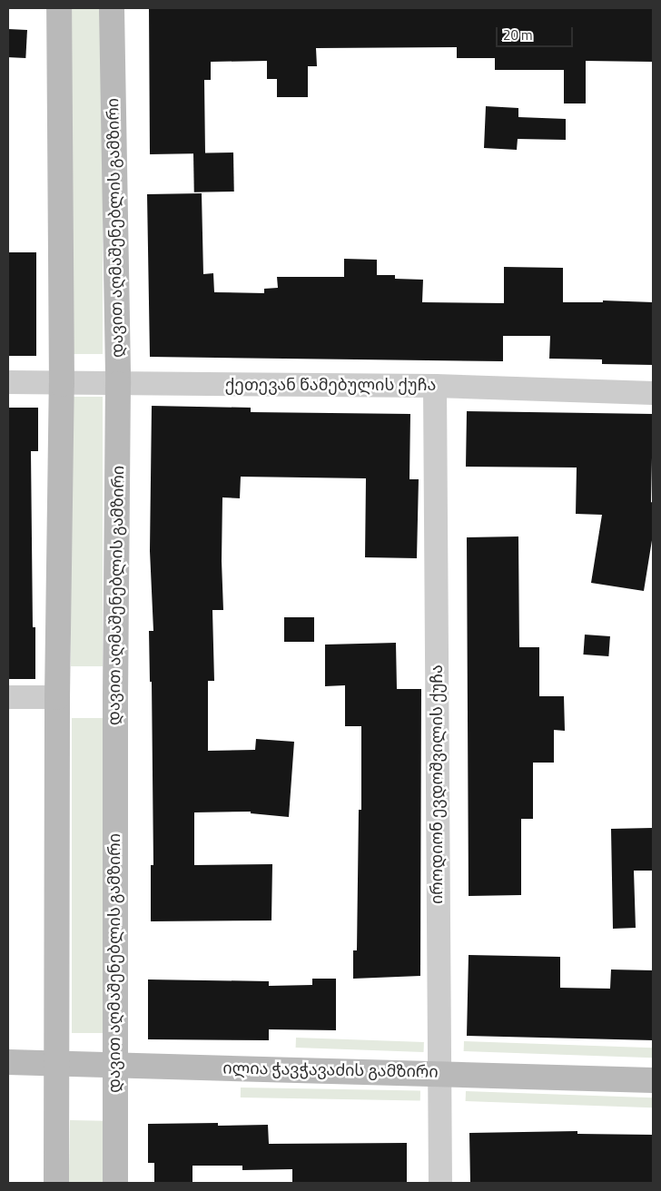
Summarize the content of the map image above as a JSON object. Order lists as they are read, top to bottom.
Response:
{
  "streets": {
    "street": [
      "დავით აღმაშენებლის გამზირი",
      "ქეთევან წამებულის ქუჩა",
      "იროდიონ ევდოშვილის ქუჩა",
      "ილია ჭავჭავაძის გამზირი"
    ]
  },
  "crossings": [
    ["დავით აღმაშენებლის გამზირი", "ქეთევან წამებულის ქუჩა"],
    ["დავით აღმაშენებლის გამზირი", "ილია ჭავჭავაძის გამზირი"],
    ["ქეთევან წამებულის ქუჩა", "იროდიონ ევდოშვილის ქუჩა"],
    ["იროდიონ ევდოშვილის ქუჩა", "ილია ჭავჭავაძის გამზირი"]
  ],
  "scale_bar": "20 m"
}
